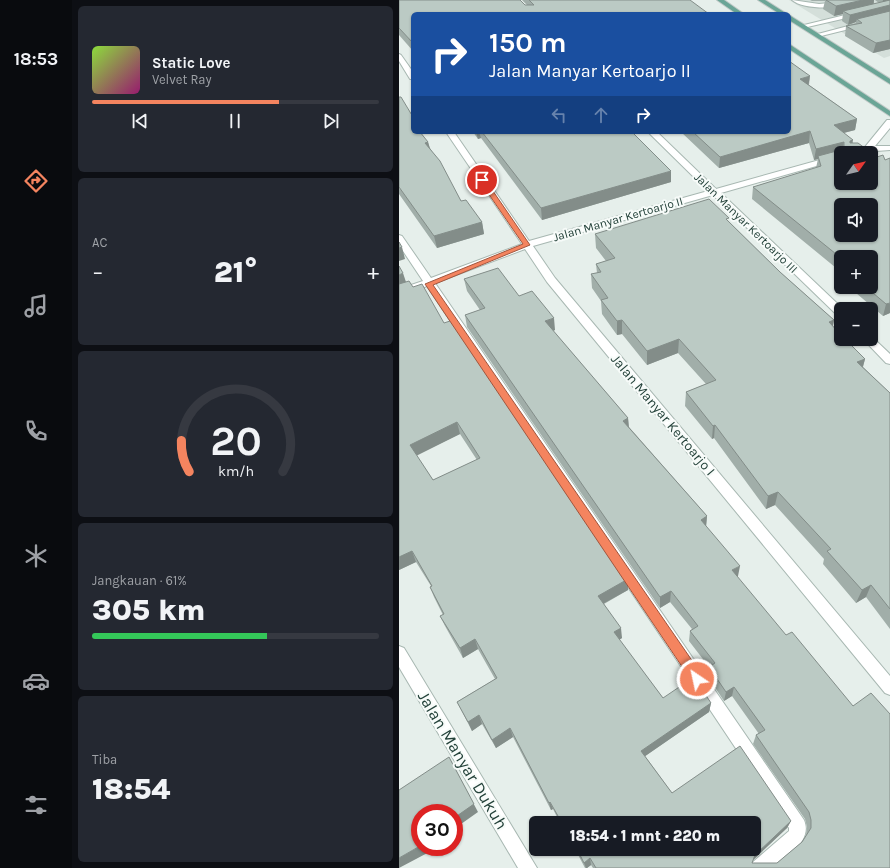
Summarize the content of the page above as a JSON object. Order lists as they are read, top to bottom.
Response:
{
  "streets": {
    "street": [
      "Jalan Manyar Kertoarjo II",
      "Jalan Manyar Kertoarjo III",
      "Jalan Manyar Kertoarjo I",
      "Jalan Manyar Dukuh"
    ]
  },
  "crossings": [
    ["Jalan Manyar Kertoarjo II", "Jalan Manyar Kertoarjo III"],
    ["Jalan Manyar Kertoarjo II", "Jalan Manyar Kertoarjo I"]
  ],
  "north": "top right",
  "page": {
    "tabs": "18:53",
    "turn": ["150 m", "Jalan Manyar Kertoarjo II"],
    "song": ["Static Love", "Velvet Ray"],
    "map_buttons": ["+", "−"],
    "tile": [
      "AC",
      ["Jangkauan · 61%", "305 km"],
      ["Tiba", "18:54"]
    ],
    "heat": ["−", "21°", "+"],
    "limit": "30",
    "trip": "18:54 · 1 mnt · 220 m",
    "gauge": ["20", "km/h"]
  }
}
